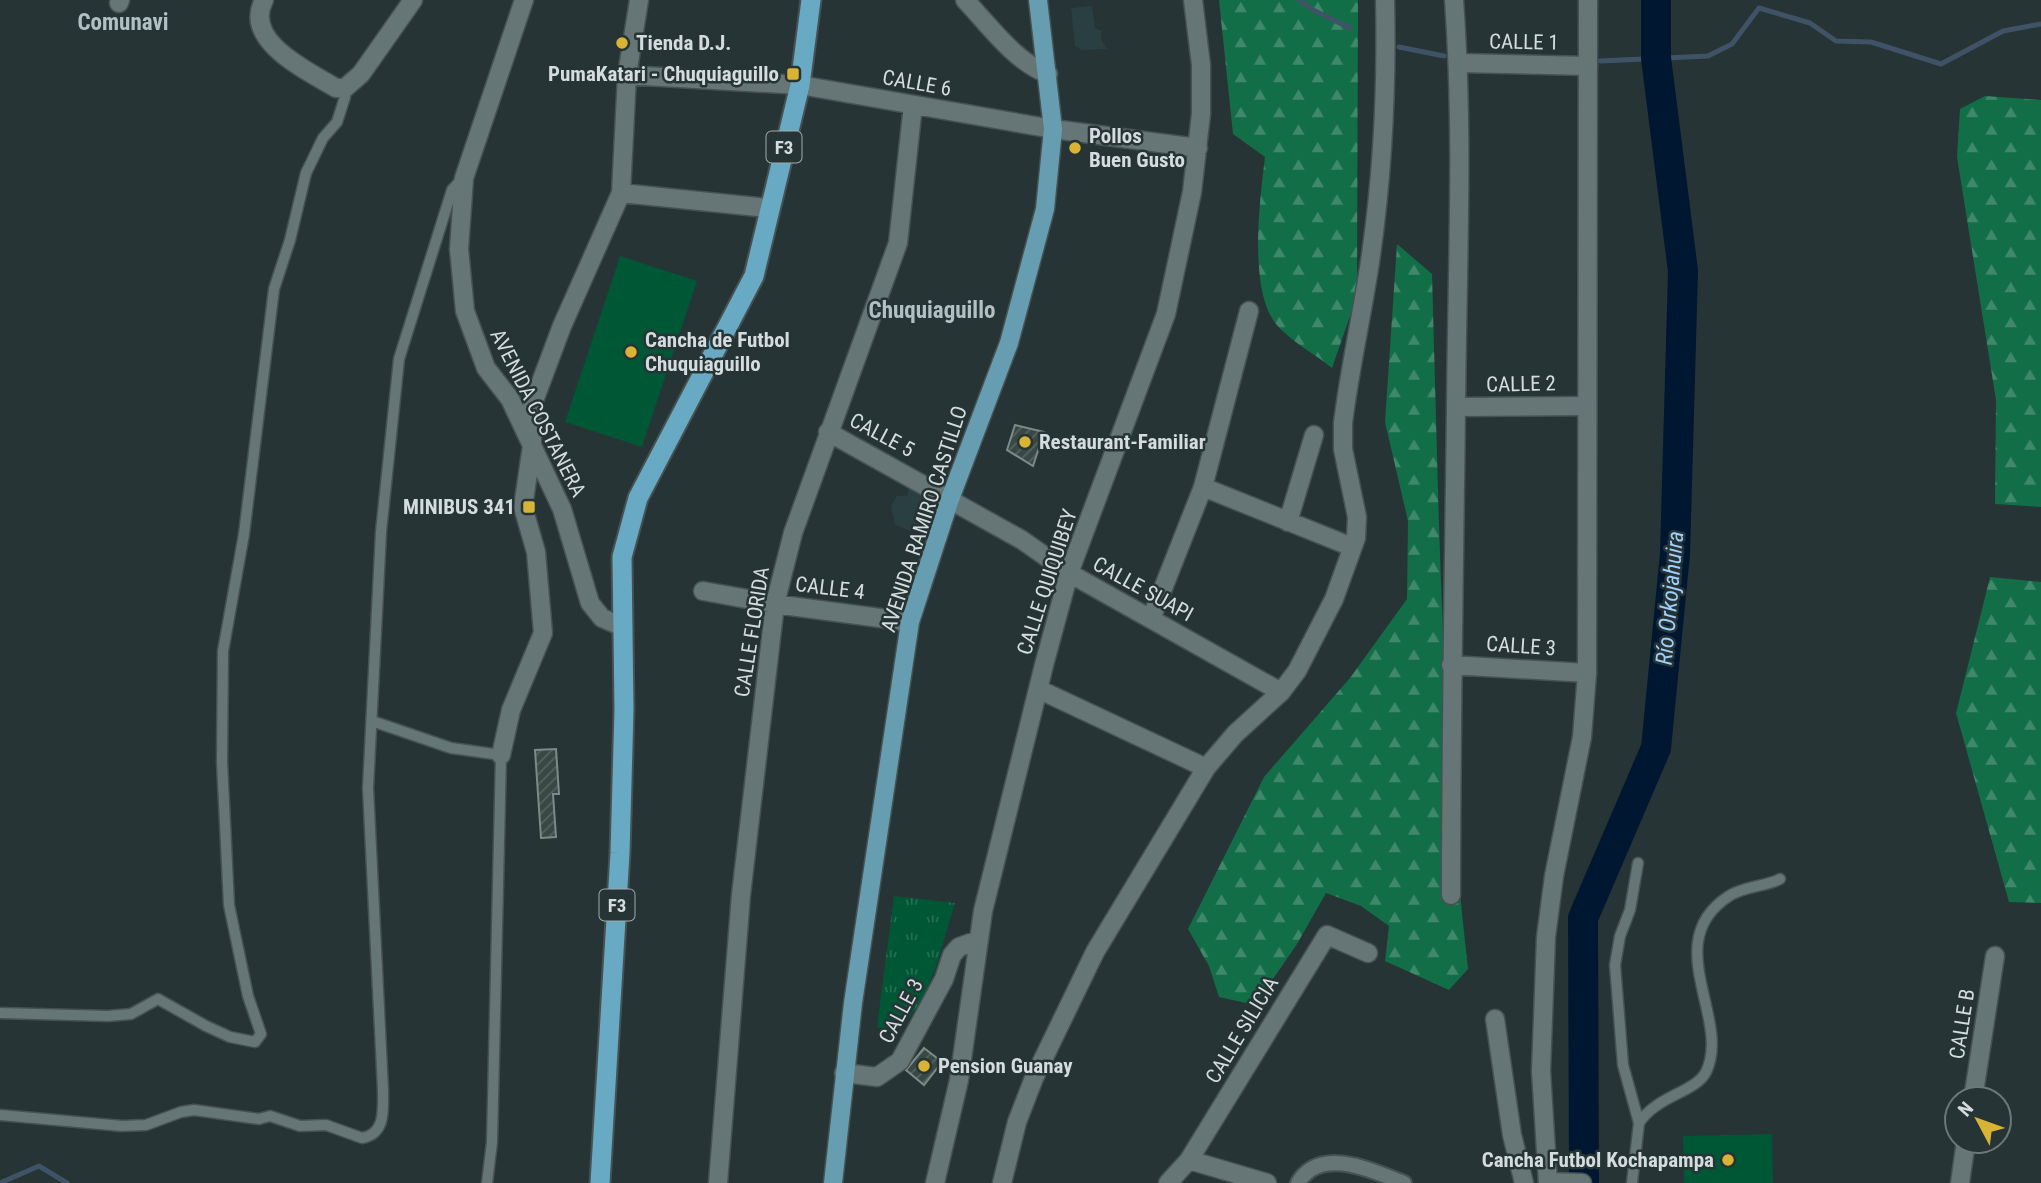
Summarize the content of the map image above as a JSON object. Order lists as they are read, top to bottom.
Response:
{
  "streets": {
    "highway": ["F3"],
    "main road": ["AVENIDA RAMIRO CASTILLO"],
    "street": [
      "CALLE 1",
      "CALLE 6",
      "CALLE 2",
      "AVENIDA COSTANERA",
      "CALLE 5",
      "CALLE QUIQUIBEY",
      "CALLE 4",
      "CALLE SUAPI",
      "CALLE FLORIDA",
      "CALLE 3",
      "CALLE B",
      "CALLE SILICIA"
    ]
  },
  "crossings": [
    ["CALLE 6", "F3"],
    ["CALLE 6", "AVENIDA RAMIRO CASTILLO"],
    ["CALLE 6", "CALLE QUIQUIBEY"],
    ["CALLE 6", "CALLE FLORIDA"],
    ["F3", "AVENIDA COSTANERA"],
    ["CALLE 5", "AVENIDA RAMIRO CASTILLO"],
    ["CALLE 5", "CALLE SUAPI"],
    ["CALLE 5", "CALLE FLORIDA"],
    ["AVENIDA RAMIRO CASTILLO", "CALLE 4"],
    ["AVENIDA RAMIRO CASTILLO", "CALLE SUAPI"],
    ["AVENIDA RAMIRO CASTILLO", "CALLE 3"],
    ["CALLE QUIQUIBEY", "CALLE SUAPI"],
    ["CALLE QUIQUIBEY", "CALLE 3"],
    ["CALLE 4", "CALLE FLORIDA"]
  ],
  "districts": ["Comunavi", "Chuquiaguillo"],
  "water": ["Río Orkojahuira"],
  "places": {
    "other": [
      "Tienda D.J.",
      "Pollos Buen Gusto",
      "Cancha de Futbol Chuquiaguillo",
      "Restaurant-Familiar",
      "Pension Guanay",
      "Cancha Futbol Kochapampa"
    ],
    "transit": ["PumaKatari - Chuquiaguillo", "MINIBUS 341"]
  },
  "north": "top left"
}
